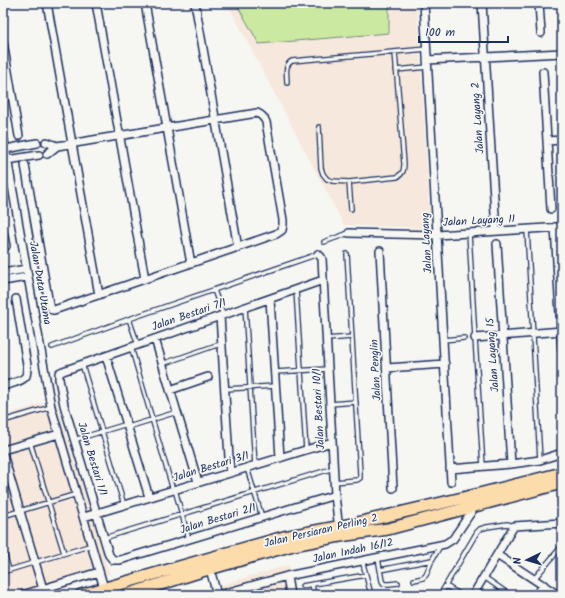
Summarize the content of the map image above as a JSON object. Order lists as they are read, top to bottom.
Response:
{
  "streets": {
    "main road": ["Jalan Persiaran Perling 2"],
    "street": [
      "Jalan Layang 2",
      "Jalan Layang 11",
      "Jalan Layang",
      "Jalan Duta Utama",
      "Jalan Bestari 7/1",
      "Jalan Layang 15",
      "Jalan Penglin",
      "Jalan Bestari 10/1",
      "Jalan Bestari 1/1",
      "Jalan Bestari 3/1",
      "Jalan Bestari 2/1",
      "Jalan Indah 16/12"
    ]
  },
  "crossings": [
    ["Jalan Layang 2", "Jalan Layang 11"],
    ["Jalan Layang 11", "Jalan Layang"],
    ["Jalan Duta Utama", "Jalan Bestari 3/1"],
    ["Jalan Bestari 7/1", "Jalan Bestari 10/1"],
    ["Jalan Bestari 7/1", "Jalan Bestari 1/1"],
    ["Jalan Bestari 10/1", "Jalan Bestari 3/1"],
    ["Jalan Bestari 10/1", "Jalan Bestari 2/1"],
    ["Jalan Bestari 10/1", "Jalan Persiaran Perling 2"],
    ["Jalan Bestari 1/1", "Jalan Bestari 3/1"],
    ["Jalan Bestari 1/1", "Jalan Bestari 2/1"],
    ["Jalan Persiaran Perling 2", "Jalan Indah 16/12"]
  ],
  "scale_bar": "100 m",
  "north": "left"
}
